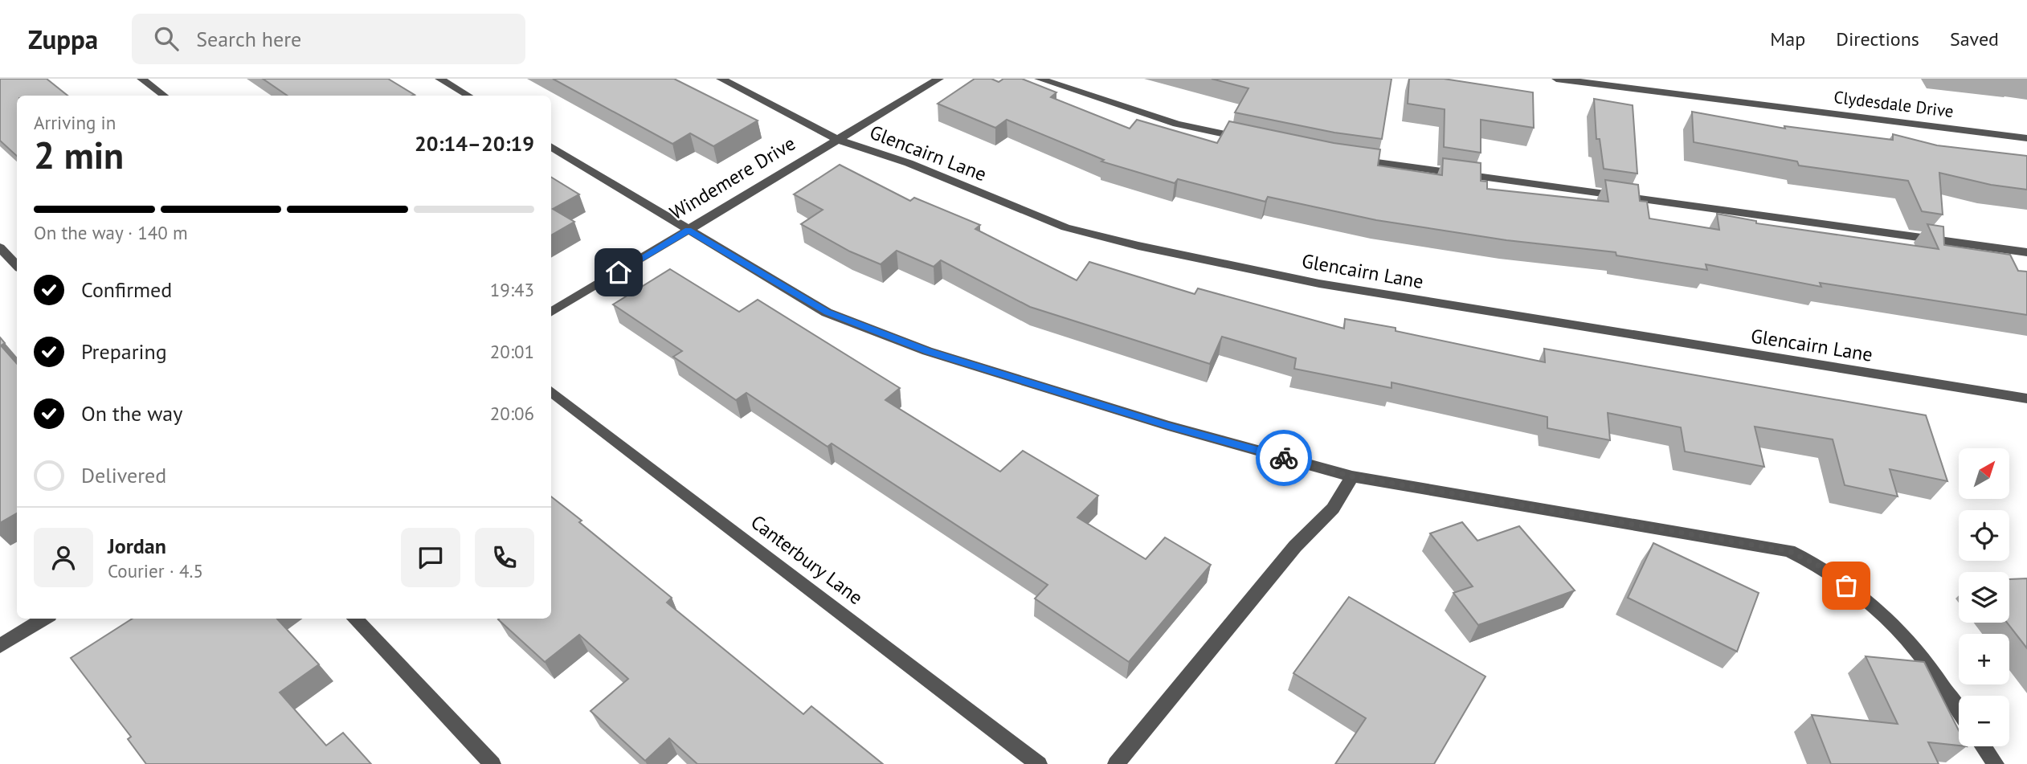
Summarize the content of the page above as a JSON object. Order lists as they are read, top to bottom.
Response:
{
  "streets": {
    "street": [
      "Clydesdale Drive",
      "Glencairn Lane",
      "Windemere Drive",
      "Canterbury Lane"
    ]
  },
  "crossings": [
    ["Glencairn Lane", "Windemere Drive"]
  ],
  "north": "top right",
  "page": {
    "header": "Zuppa",
    "search": "Search here",
    "nav": ["Map", "Directions", "Saved"],
    "heading": ["2 min", "Arriving in", "20:14–20:19"],
    "panel": ["Jordan", "Courier · 4.5"],
    "bar": "On the way · 140 m",
    "list": [
      ["Confirmed", "19:43"],
      ["Preparing", "20:01"],
      ["On the way", "20:06"],
      "Delivered"
    ],
    "map_buttons": ["+", "−"]
  }
}
